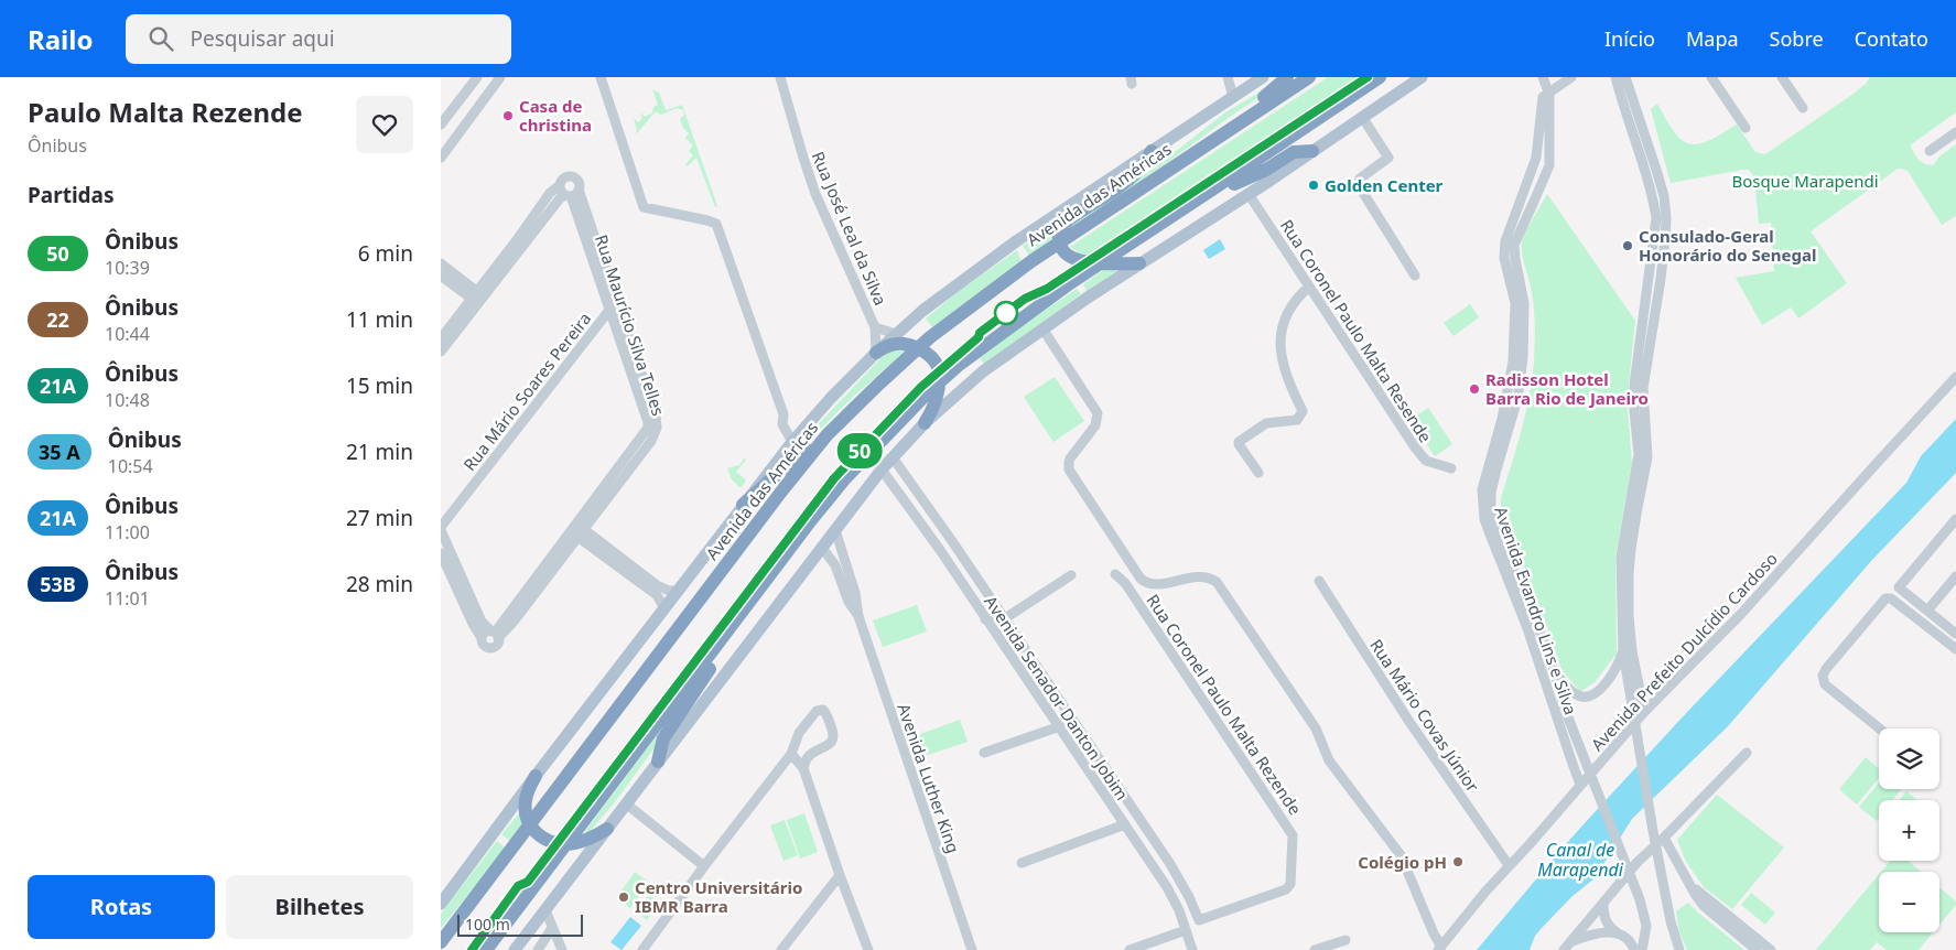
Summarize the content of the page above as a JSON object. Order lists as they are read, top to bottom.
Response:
{
  "streets": {
    "highway": ["Avenida das Américas"],
    "street": [
      "Rua José Leal da Silva",
      "Rua Maurício Silva Telles",
      "Rua Coronel Paulo Malta Resende",
      "Rua Mário Soares Pereira",
      "Avenida Evandro Lins e Silva",
      "Avenida Prefeito Dulcídio Cardoso",
      "Avenida Senador Danton Jobim",
      "Rua Coronel Paulo Malta Rezende",
      "Rua Mário Covas Júnior",
      "Avenida Luther King"
    ]
  },
  "crossings": [
    ["Avenida das Américas", "Rua José Leal da Silva"],
    ["Rua Maurício Silva Telles", "Rua Mário Soares Pereira"],
    ["Avenida Evandro Lins e Silva", "Avenida Prefeito Dulcídio Cardoso"],
    ["Avenida Prefeito Dulcídio Cardoso", "Rua Mário Covas Júnior"],
    ["Avenida Senador Danton Jobim", "Rua Coronel Paulo Malta Rezende"]
  ],
  "water": ["Canal de Marapendi"],
  "parks": ["Bosque Marapendi"],
  "places": [
    "Casa de christina",
    "Golden Center",
    "Consulado-Geral Honorário do Senegal",
    "Radisson Hotel Barra Rio de Janeiro",
    "Colégio pH",
    "Centro Universitário IBMR Barra"
  ],
  "lines": ["bus line 50"],
  "scale_bar": "100 m",
  "page": {
    "header": "Railo",
    "search": "Pesquisar aqui",
    "nav": [
      "Início",
      "Mapa",
      "Sobre",
      "Contato"
    ],
    "heading": [
      ["Paulo Malta Rezende", "Ônibus"],
      "Partidas"
    ],
    "on_map": "50",
    "list": [
      {
        "mark": "50",
        "name": "Ônibus",
        "note": "10:39",
        "value": "6 min"
      },
      {
        "mark": "22",
        "name": "Ônibus",
        "note": "10:44",
        "value": "11 min"
      },
      {
        "mark": "21A",
        "name": "Ônibus",
        "note": "10:48",
        "value": "15 min"
      },
      {
        "mark": "35 A",
        "name": "Ônibus",
        "note": "10:54",
        "value": "21 min"
      },
      {
        "mark": "21A",
        "name": "Ônibus",
        "note": "11:00",
        "value": "27 min"
      },
      {
        "mark": "53B",
        "name": "Ônibus",
        "note": "11:01",
        "value": "28 min"
      }
    ],
    "map_buttons": ["+", "−"],
    "buttons": ["Rotas", "Bilhetes"],
    "scale": "100 m"
  }
}
